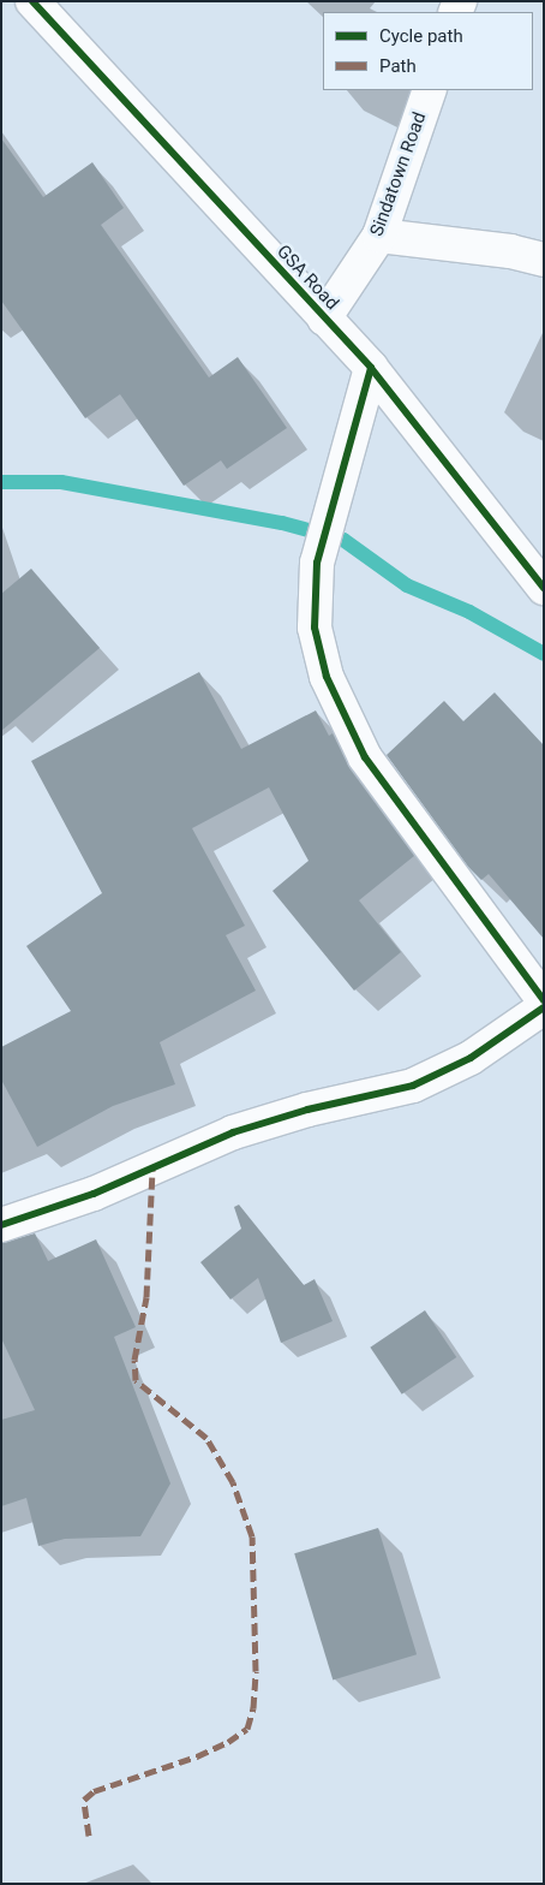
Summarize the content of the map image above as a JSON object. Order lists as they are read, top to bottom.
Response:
{
  "streets": {
    "street": ["Sindatown Road", "GSA Road"]
  },
  "crossings": [
    ["Sindatown Road", "GSA Road"]
  ],
  "legend": ["Cycle path", "Path"]
}
